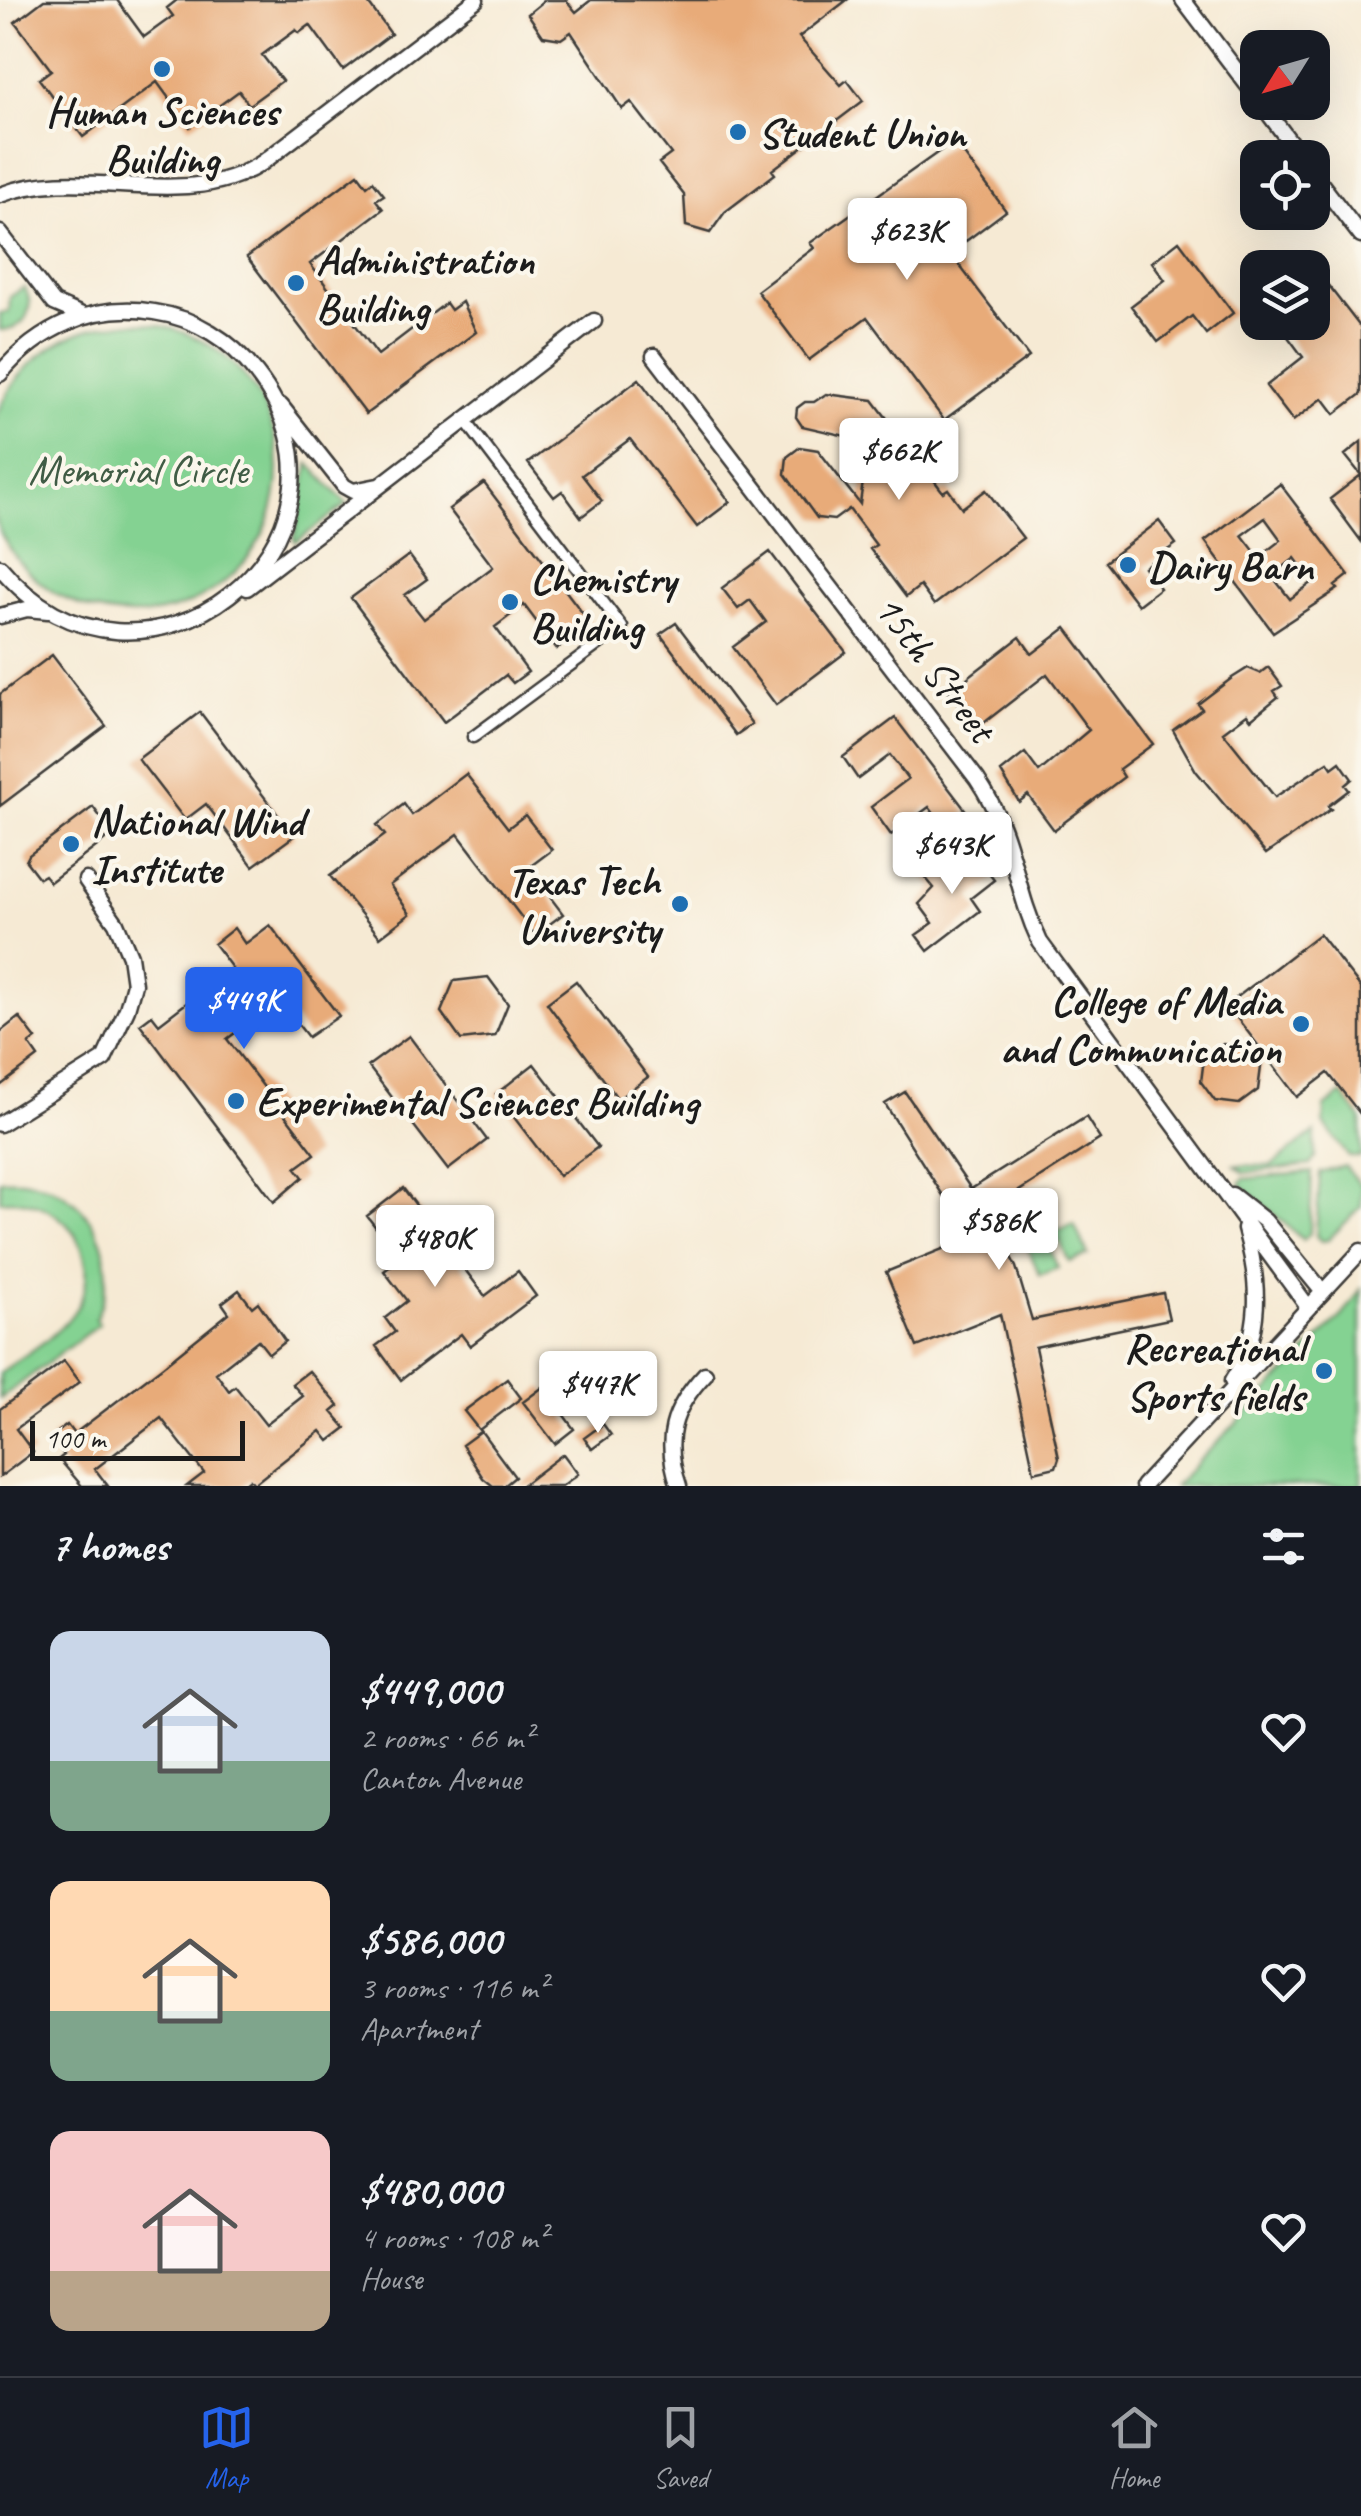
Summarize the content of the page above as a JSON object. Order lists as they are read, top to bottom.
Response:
{
  "streets": {
    "street": ["15th Street"]
  },
  "parks": ["Memorial Circle"],
  "places": [
    "Human Sciences Building",
    "Student Union",
    "Administration Building",
    "Dairy Barn",
    "Chemistry Building",
    "National Wind Institute",
    "Texas Tech University",
    "College of Media and Communication",
    "Experimental Sciences Building",
    "Recreational Sports fields"
  ],
  "scale_bar": "100 m",
  "north": "bottom left",
  "page": {
    "price": [
      "$623K",
      "$662K",
      "$643K",
      "$449K",
      "$586K",
      "$480K",
      "$447K"
    ],
    "scale": "100 m",
    "heading": "7 homes",
    "list": [
      {
        "name": "$449,000",
        "note": "2 rooms · 66 m² · Canton Avenue"
      },
      {
        "name": "$586,000",
        "note": "3 rooms · 116 m² · Apartment"
      },
      {
        "name": "$480,000",
        "note": "4 rooms · 108 m² · House"
      }
    ],
    "tabs": ["Map", "Saved", "Home"]
  }
}
